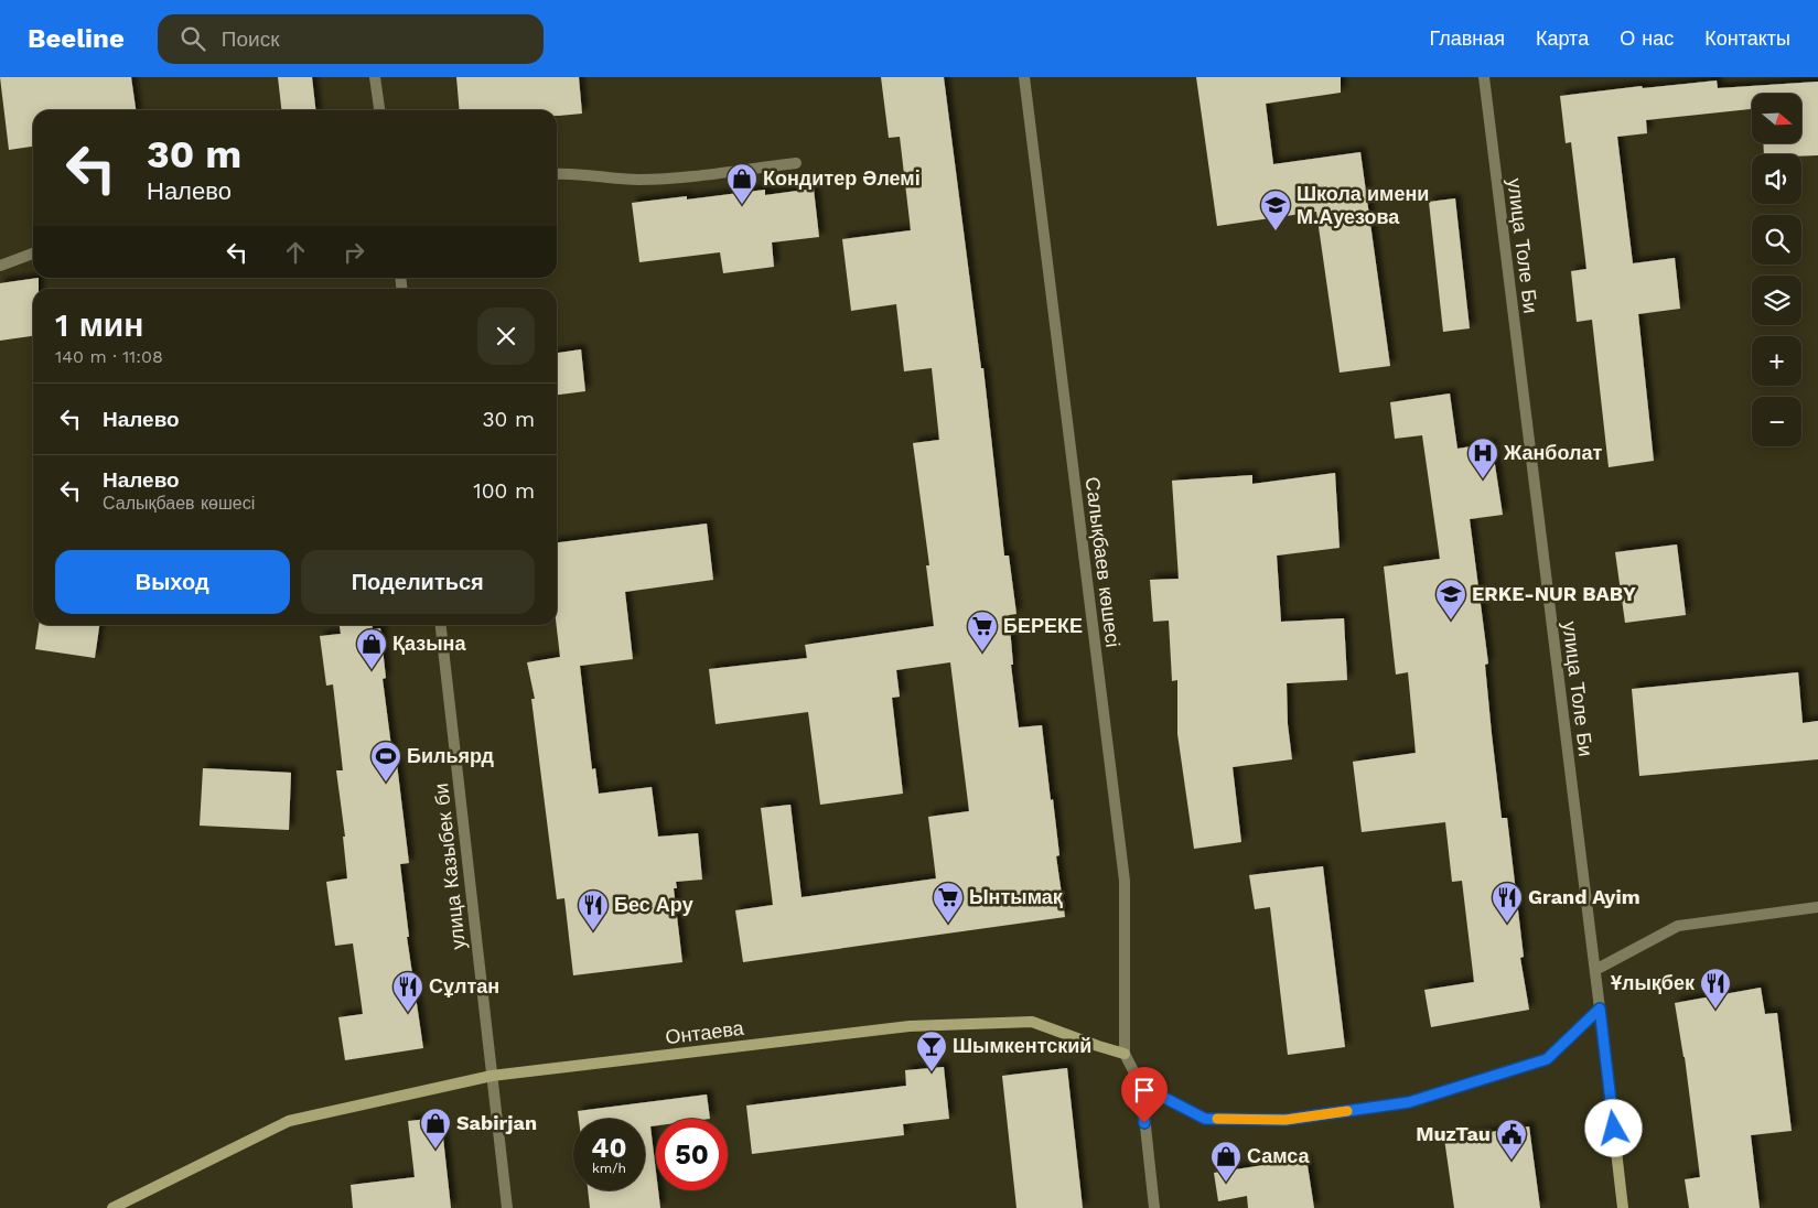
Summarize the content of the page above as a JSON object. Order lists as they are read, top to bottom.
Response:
{
  "streets": {
    "main road": ["Онтаева"],
    "street": ["улица Толе Би", "Салықбаев көшесі", "улица Казыбек би"]
  },
  "crossings": [
    ["Салықбаев көшесі", "Онтаева"],
    ["улица Казыбек би", "Онтаева"]
  ],
  "places": {
    "shop": [
      "Кондитер Әлемі",
      "Қазына",
      "Sabirjan",
      "Самса"
    ],
    "school or university": ["Школа имени М.Ауезова", "ERKE-NUR BABY"],
    "hospital": ["Жанболат"],
    "supermarket": ["БЕРЕКЕ", "Ынтымақ"],
    "sports": ["Бильярд"],
    "restaurant": [
      "Grand Ayim",
      "Бес Ару",
      "Ұлықбек",
      "Сұлтан"
    ],
    "bar": ["Шымкентский"],
    "public building": ["MuzTau"]
  },
  "north": "right",
  "page": {
    "header": "Beeline",
    "search": "Поиск",
    "nav": [
      "Главная",
      "Карта",
      "О нас",
      "Контакты"
    ],
    "map_buttons": ["+", "−"],
    "turn": ["30 m", "Налево"],
    "heading": ["1 мин", "140 m · 11:08"],
    "list": [
      {
        "name": "Налево",
        "value": "30 m"
      },
      {
        "name": "Налево",
        "note": "Салықбаев көшесі",
        "value": "100 m"
      }
    ],
    "buttons": ["Выход", "Поделиться"],
    "speed": "40 km/h",
    "limit": "50"
  }
}
